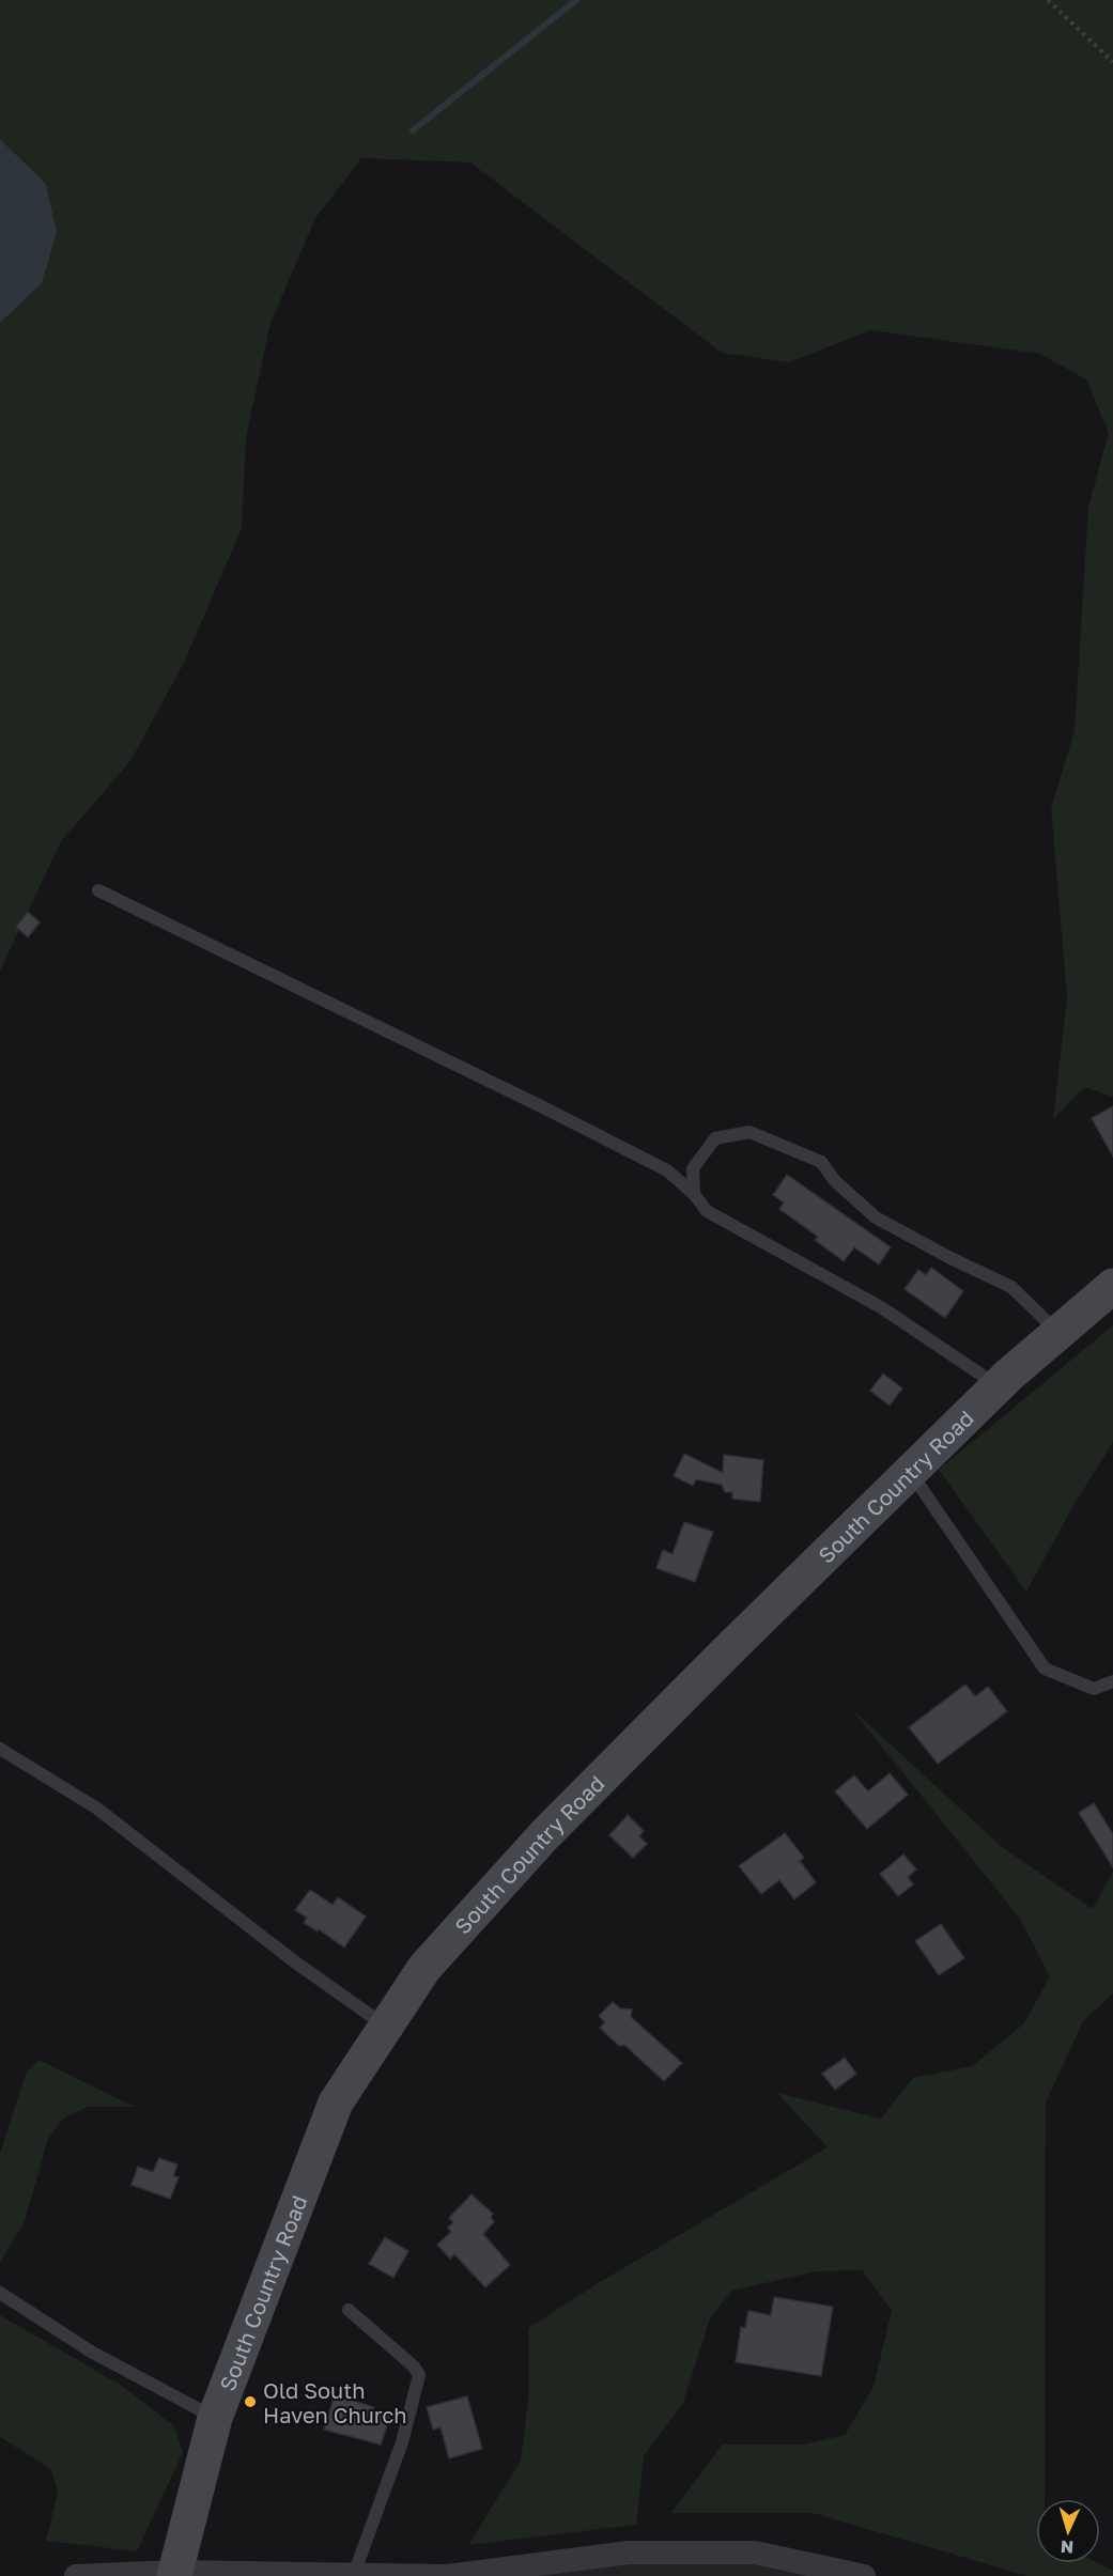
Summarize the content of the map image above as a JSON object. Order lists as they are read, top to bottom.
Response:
{
  "streets": {
    "main road": ["South Country Road"]
  },
  "places": ["Old South Haven Church"],
  "north": "bottom"
}
